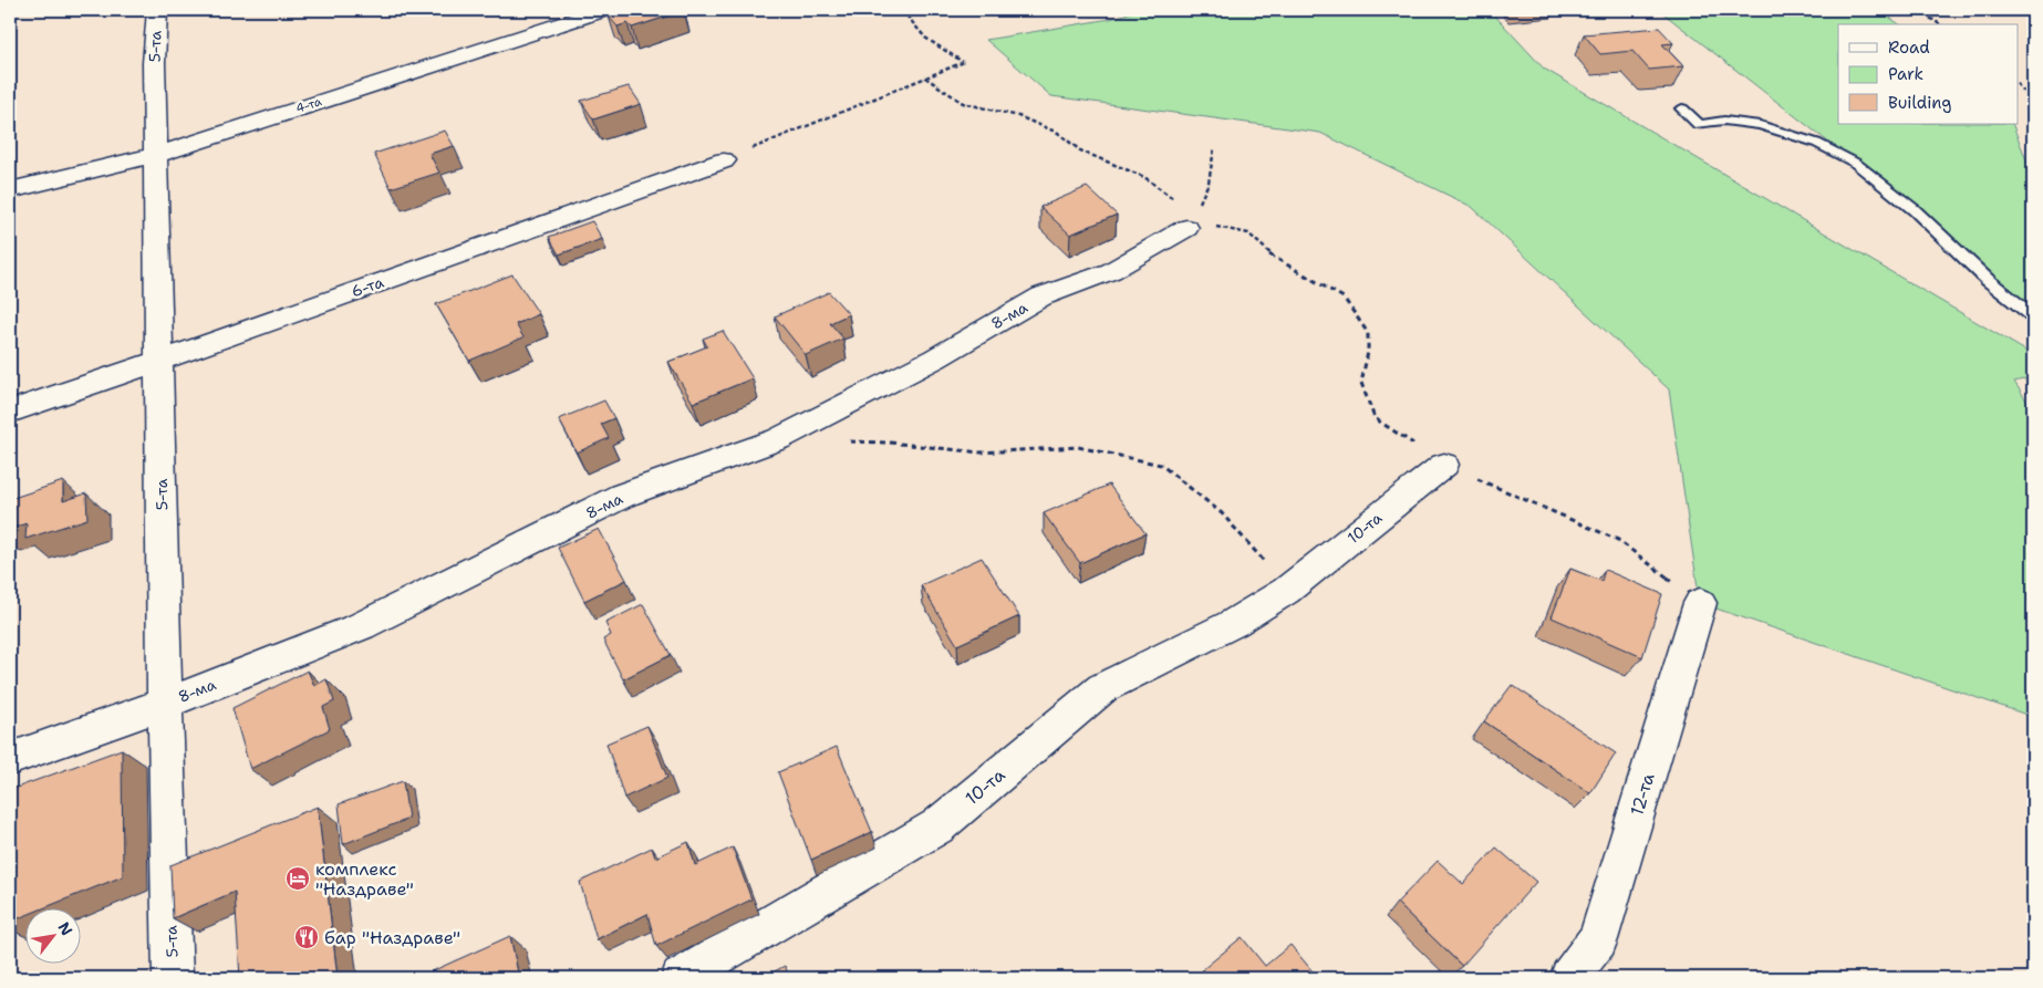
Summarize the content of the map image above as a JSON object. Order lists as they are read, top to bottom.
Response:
{
  "streets": {
    "street": [
      "5-та",
      "4-та",
      "6-та",
      "8-ма",
      "10-та",
      "12-та"
    ]
  },
  "crossings": [
    ["5-та", "4-та"],
    ["5-та", "6-та"],
    ["5-та", "8-ма"]
  ],
  "places": {
    "hotel": ["комплекс \"Наздраве\""],
    "restaurant": ["бар \"Наздраве\""]
  },
  "legend": ["Road", "Park", "Building"],
  "north": "top right"
}
